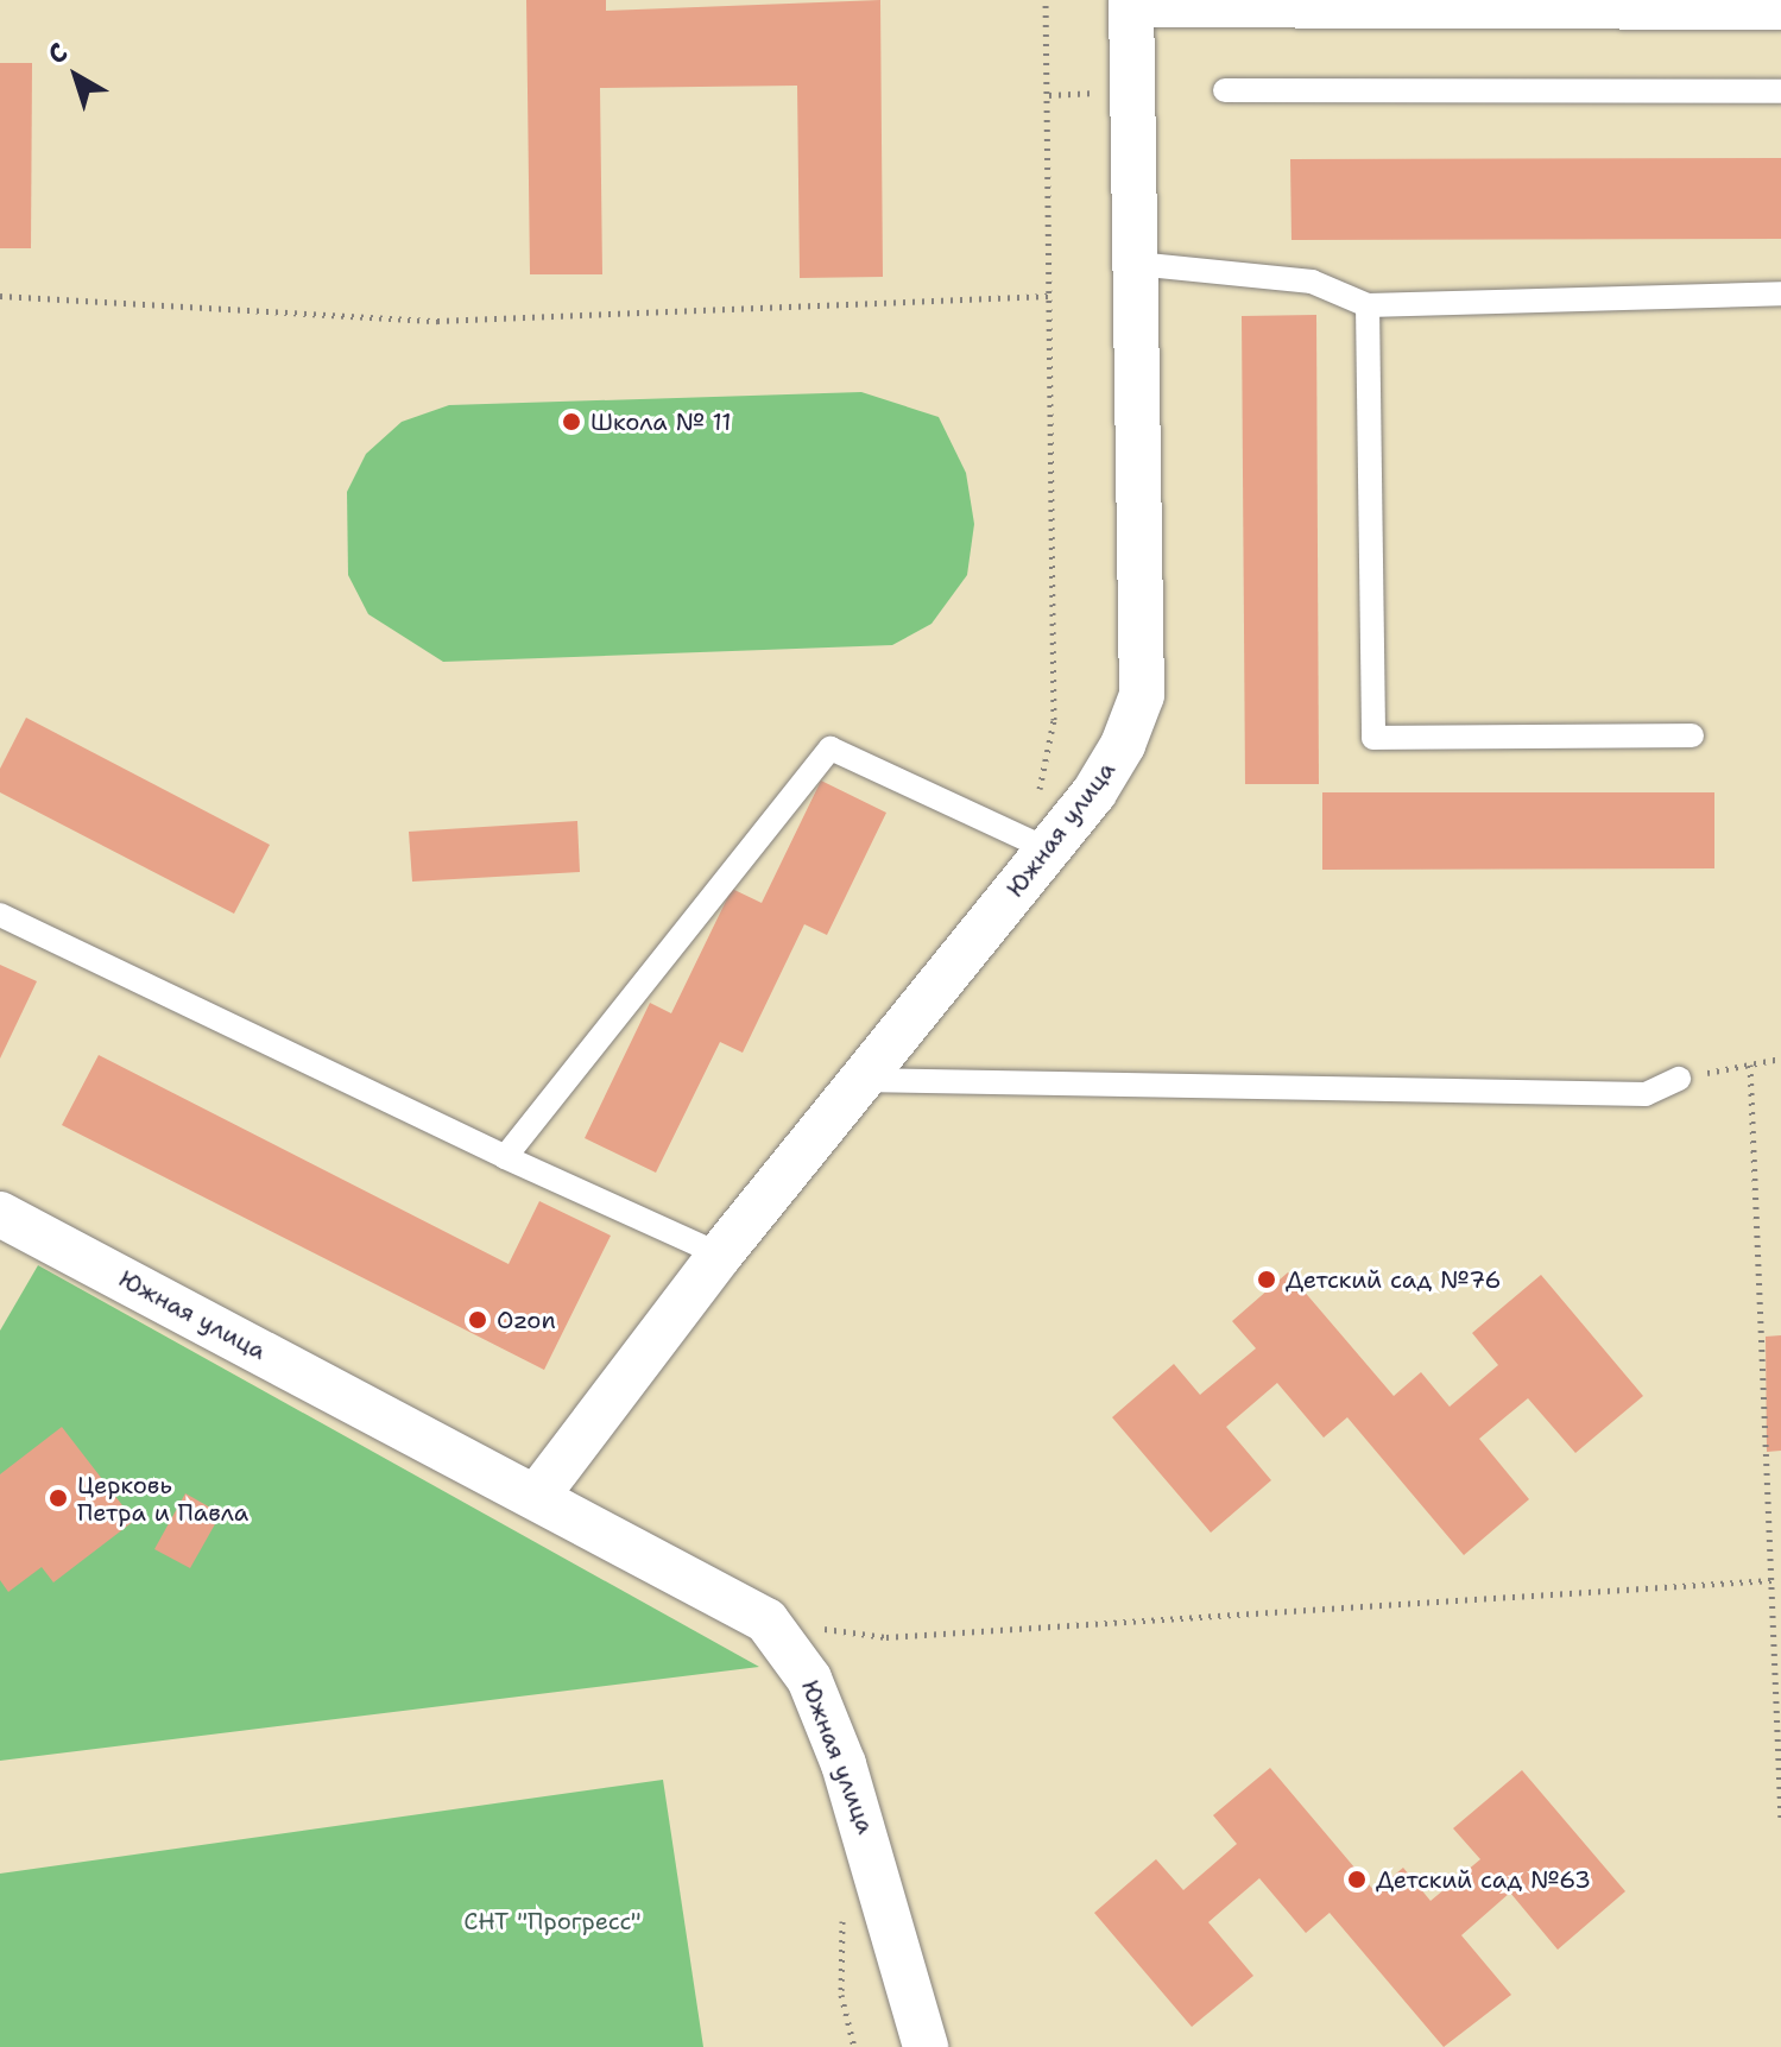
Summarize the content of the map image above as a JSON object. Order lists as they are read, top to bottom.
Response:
{
  "streets": {
    "street": ["Южная улица"]
  },
  "parks": ["СНТ \"Прогресс\""],
  "places": [
    "Школа № 11",
    "Детский сад №76",
    "Ozon",
    "Церковь Петра и Павла",
    "Детский сад №63"
  ],
  "north": "top left"
}
